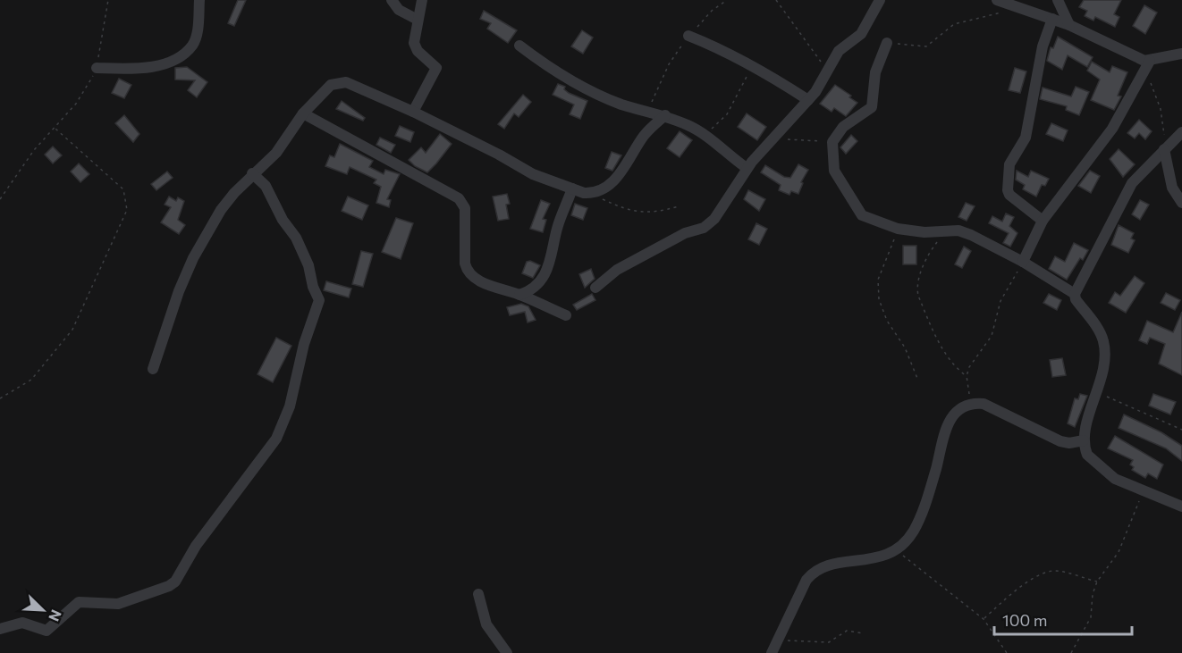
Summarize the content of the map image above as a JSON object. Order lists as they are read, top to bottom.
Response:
{
  "scale_bar": "100 m",
  "north": "bottom right"
}
